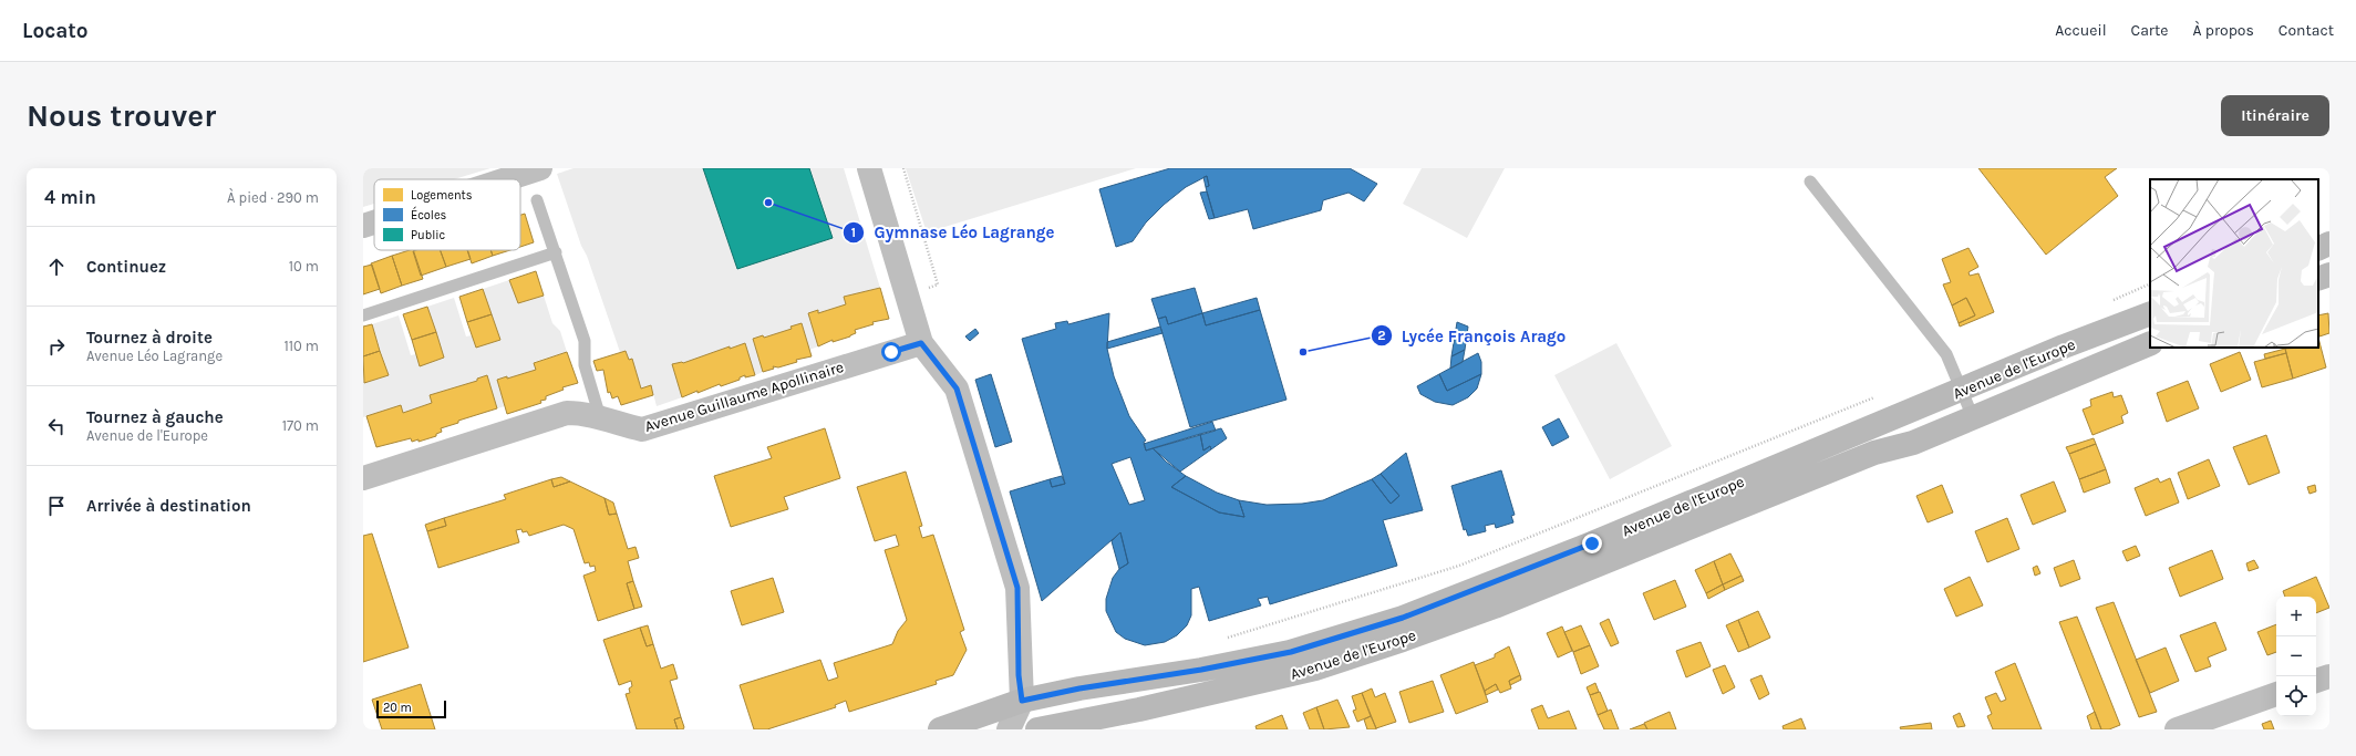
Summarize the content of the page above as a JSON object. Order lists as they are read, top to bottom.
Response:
{
  "streets": {
    "main road": ["Avenue de l'Europe"],
    "street": ["Avenue Guillaume Apollinaire"]
  },
  "places": ["Gymnase Léo Lagrange", "Lycée François Arago"],
  "legend": ["Logements", "Écoles", "Public"],
  "scale_bar": "20 m",
  "page": {
    "header": "Locato",
    "nav": [
      "Accueil",
      "Carte",
      "À propos",
      "Contact"
    ],
    "buttons": "Itinéraire",
    "title": "Nous trouver",
    "heading": ["4 min", "À pied · 290 m"],
    "list": [
      ["Continuez", "10 m"],
      ["Tournez à droite", "Avenue Léo Lagrange", "110 m"],
      ["Tournez à gauche", "Avenue de l'Europe", "170 m"],
      "Arrivée à destination"
    ],
    "map_buttons": ["+", "−"],
    "scale": "20 m"
  }
}
